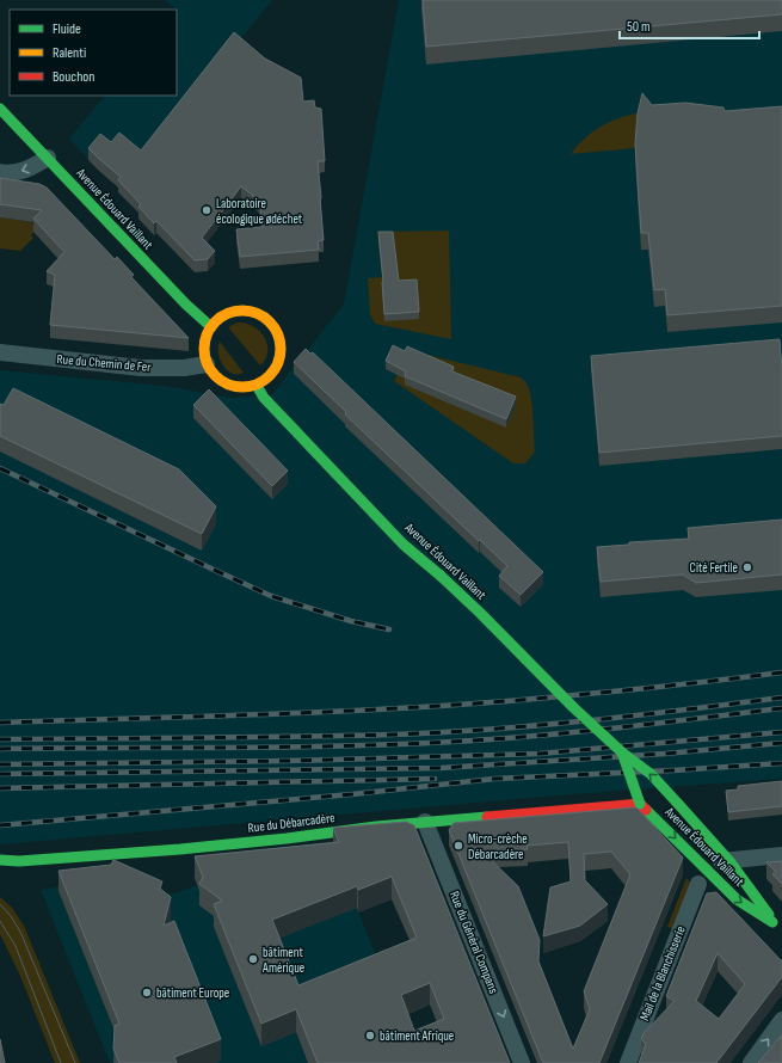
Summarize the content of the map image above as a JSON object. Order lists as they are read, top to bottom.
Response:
{
  "streets": {
    "main road": ["Avenue Édouard Vaillant", "Rue du Débarcadère"],
    "street": ["Rue du Chemin de Fer", "Rue du Général Compans", "Mail de la Blanchisserie"]
  },
  "crossings": [
    ["Avenue Édouard Vaillant", "Rue du Chemin de Fer"],
    ["Avenue Édouard Vaillant", "Rue du Débarcadère"],
    ["Rue du Débarcadère", "Rue du Général Compans"]
  ],
  "one_way": ["Rue du Général Compans"],
  "places": [
    "Laboratoire écologique ødéchet",
    "Cité Fertile",
    "Micro-crèche Débarcadère",
    "bâtiment Amérique",
    "bâtiment Europe",
    "bâtiment Afrique"
  ],
  "legend": ["Fluide", "Ralenti", "Bouchon"],
  "scale_bar": "50 m"
}
